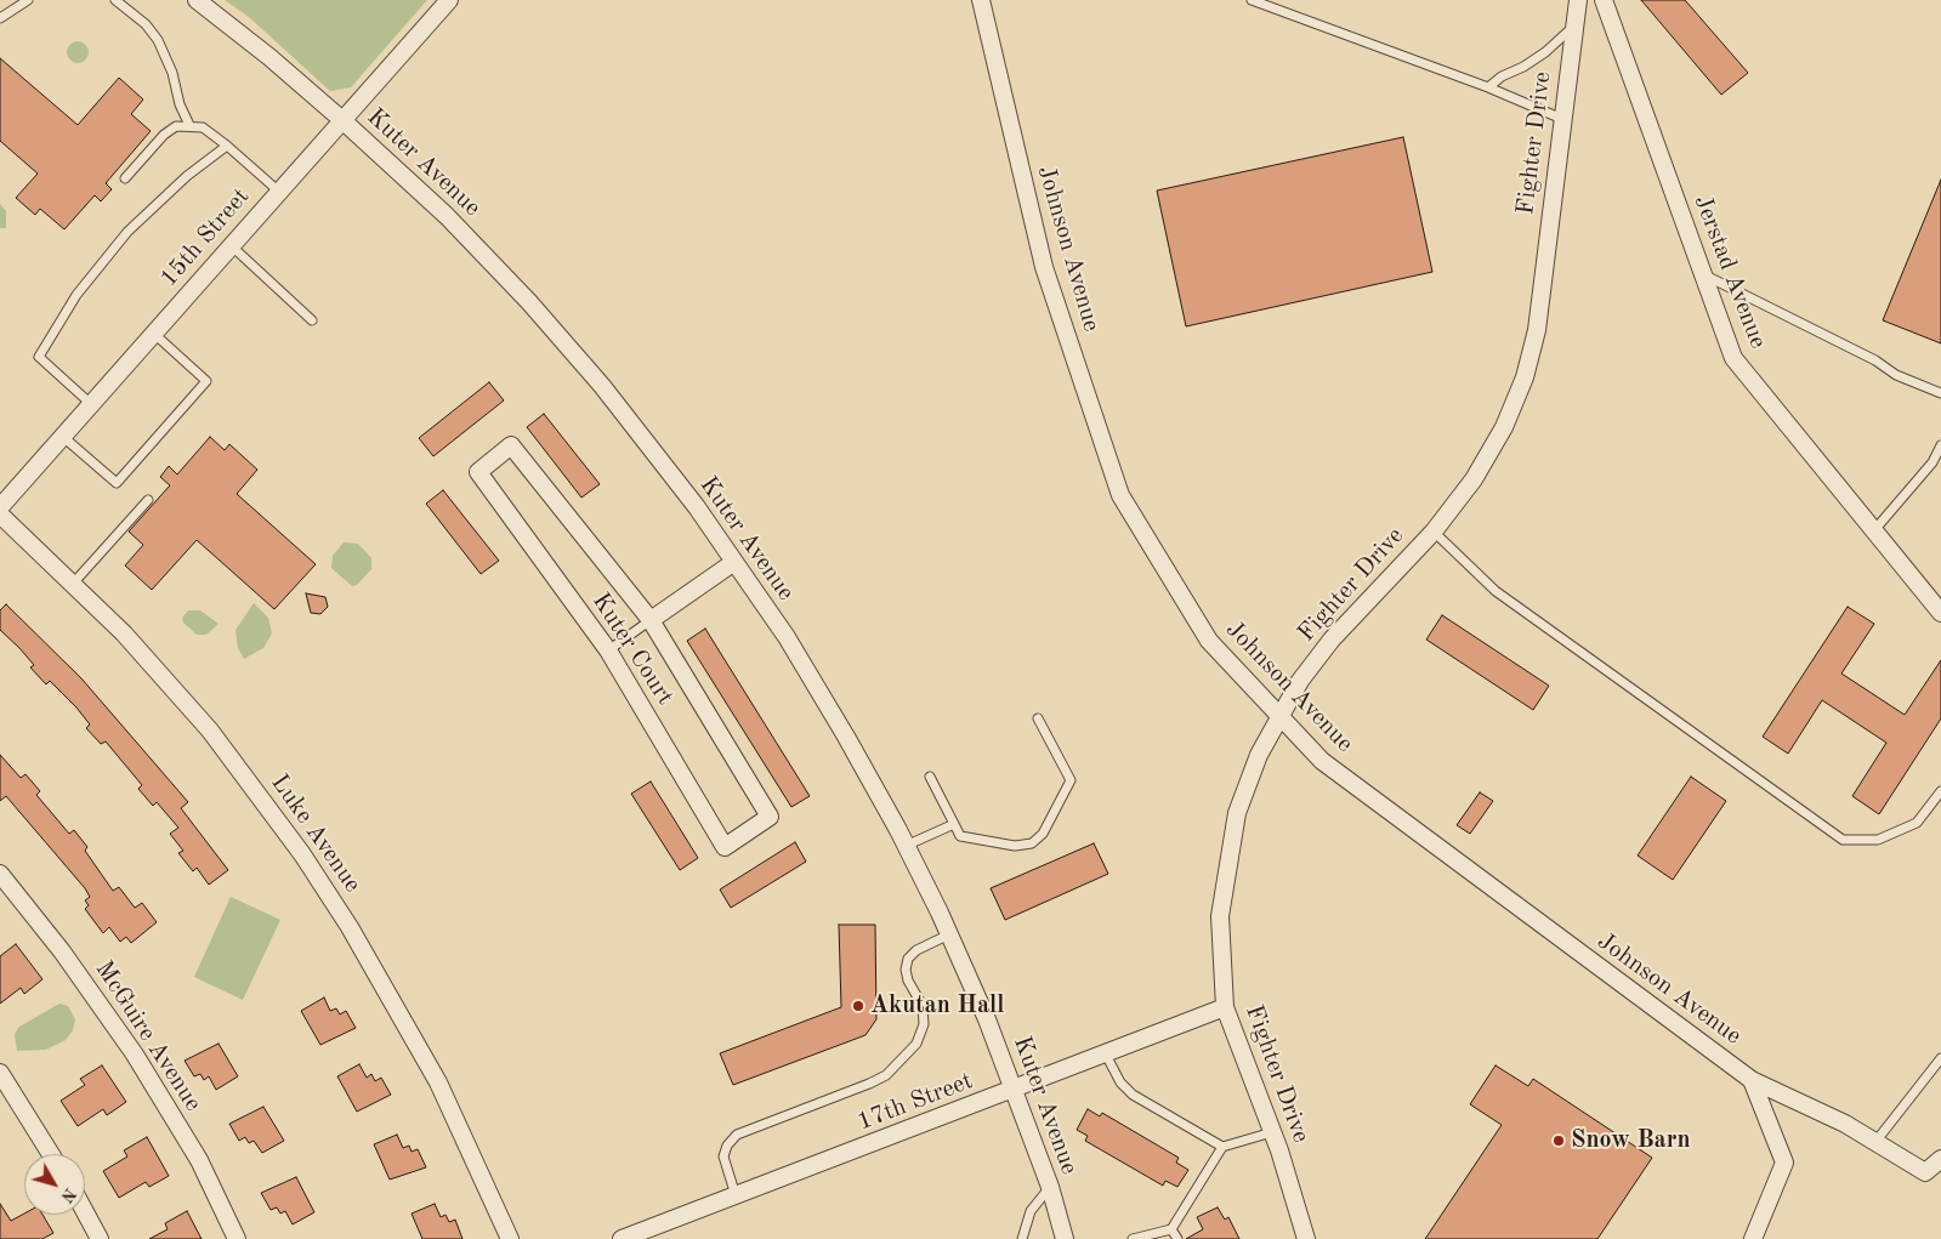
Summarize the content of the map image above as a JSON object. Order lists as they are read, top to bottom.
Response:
{
  "streets": {
    "street": [
      "Fighter Drive",
      "Kuter Avenue",
      "15th Street",
      "Johnson Avenue",
      "Jerstad Avenue",
      "Kuter Court",
      "Luke Avenue",
      "McGuire Avenue",
      "17th Street"
    ]
  },
  "crossings": [
    ["Fighter Drive", "Johnson Avenue"],
    ["Fighter Drive", "17th Street"],
    ["Kuter Avenue", "15th Street"],
    ["Kuter Avenue", "Kuter Court"],
    ["Kuter Avenue", "17th Street"]
  ],
  "places": ["Akutan Hall", "Snow Barn"],
  "north": "bottom right"
}
